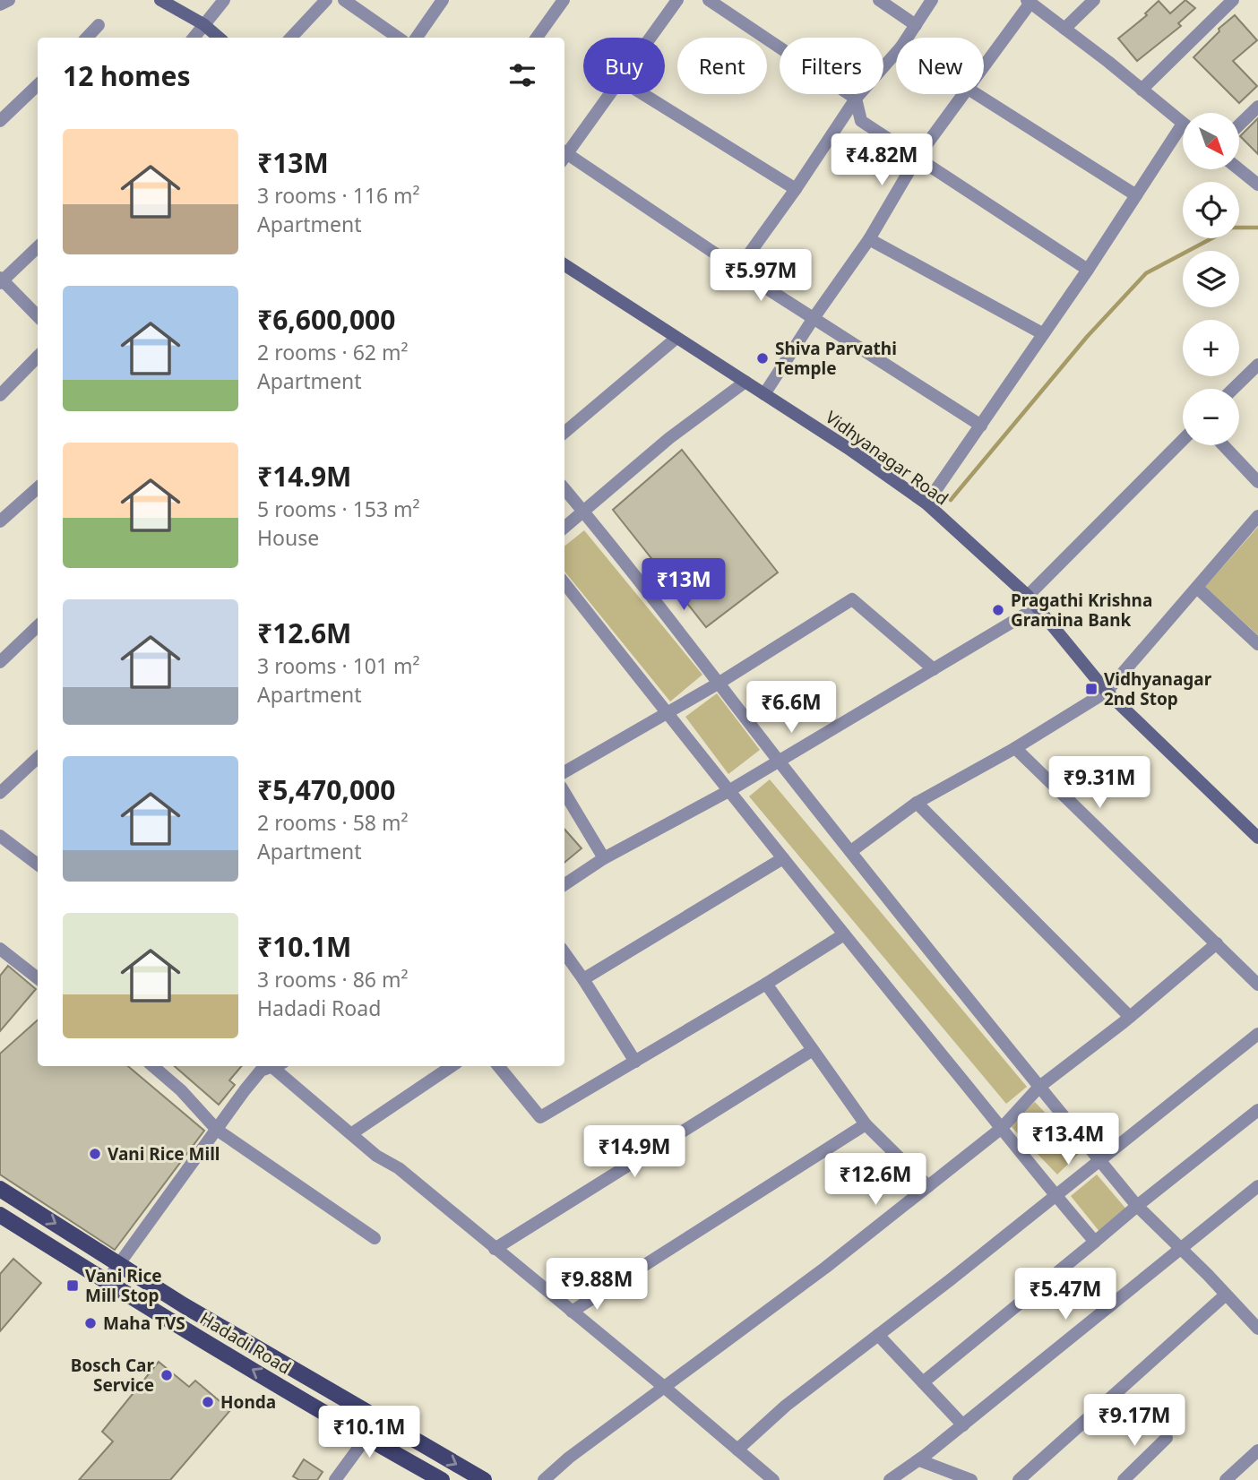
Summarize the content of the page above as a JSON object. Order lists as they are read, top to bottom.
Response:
{
  "streets": {
    "main road": ["Hadadi Road"],
    "street": ["Vidhyanagar Road"]
  },
  "places": {
    "other": [
      "Shiva Parvathi Temple",
      "Pragathi Krishna Gramina Bank",
      "Vani Rice Mill",
      "Maha TVS",
      "Bosch Car Service",
      "Honda"
    ],
    "transit": ["Vidhyanagar 2nd Stop", "Vani Rice Mill Stop"]
  },
  "north": "bottom right",
  "page": {
    "chip": [
      "Buy",
      "Rent",
      "Filters",
      "New"
    ],
    "heading": "12 homes",
    "map_buttons": ["+", "−"],
    "list": [
      {
        "name": "₹13M",
        "note": "3 rooms · 116 m² · Apartment"
      },
      {
        "name": "₹6,600,000",
        "note": "2 rooms · 62 m² · Apartment"
      },
      {
        "name": "₹14.9M",
        "note": "5 rooms · 153 m² · House"
      },
      {
        "name": "₹12.6M",
        "note": "3 rooms · 101 m² · Apartment"
      },
      {
        "name": "₹5,470,000",
        "note": "2 rooms · 58 m² · Apartment"
      },
      {
        "name": "₹10.1M",
        "note": "3 rooms · 86 m² · Hadadi Road"
      }
    ],
    "price": [
      "₹4.82M",
      "₹5.97M",
      "₹13M",
      "₹6.6M",
      "₹9.31M",
      "₹13.4M",
      "₹14.9M",
      "₹12.6M",
      "₹9.88M",
      "₹5.47M",
      "₹9.17M",
      "₹10.1M"
    ]
  }
}
